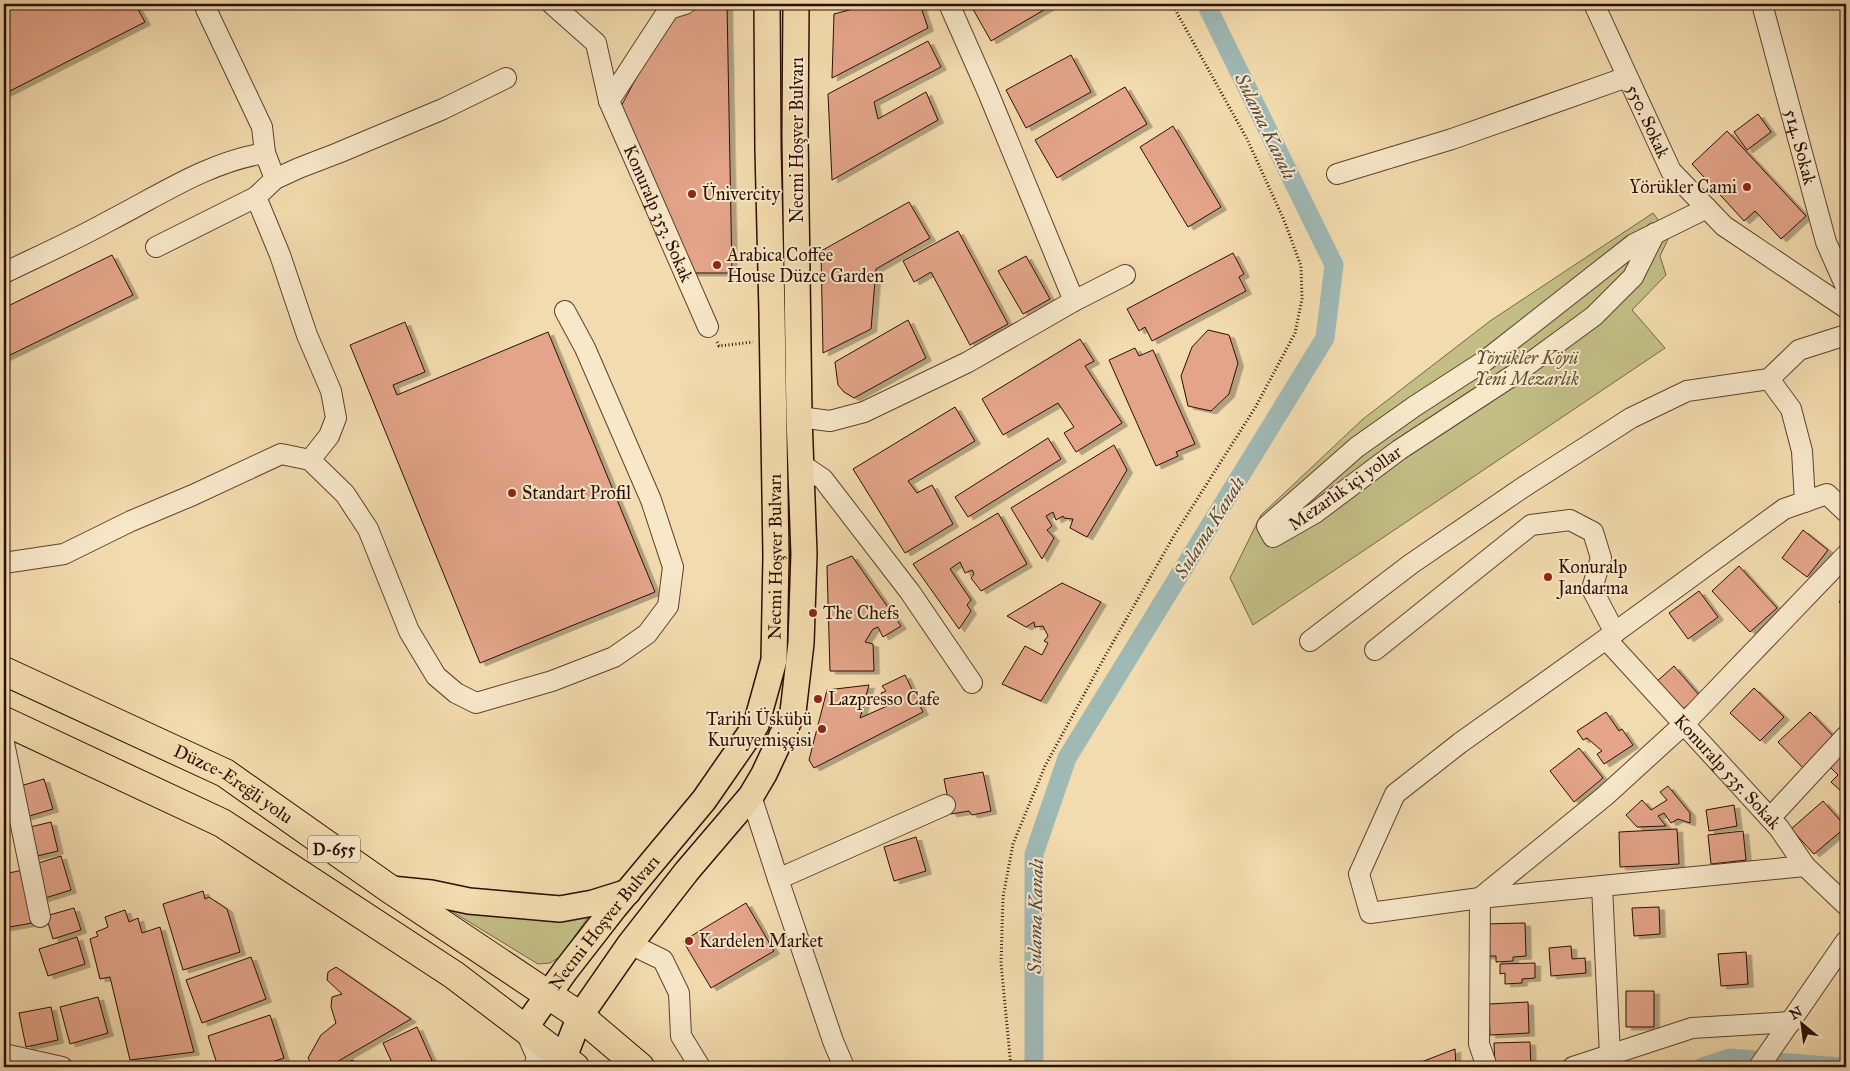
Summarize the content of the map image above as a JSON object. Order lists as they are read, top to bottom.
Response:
{
  "streets": {
    "highway": ["Düzce-Ereğli yolu", "D-655"],
    "main road": ["Necmi Hoşver Bulvarı"],
    "street": [
      "550. Sokak",
      "514. Sokak",
      "Konuralp 353. Sokak",
      "Mezarlık içi yollar",
      "Konuralp 535. Sokak"
    ]
  },
  "crossings": [
    ["550. Sokak", "Mezarlık içi yollar"],
    ["Necmi Hoşver Bulvarı", "Düzce-Ereğli yolu"]
  ],
  "water": ["Sulama Kanalı"],
  "parks": ["Yörükler Köyü Yeni Mezarlık"],
  "places": [
    "Yörükler Cami",
    "Ünivercity",
    "Arabica Coffee House Düzce Garden",
    "Standart Profil",
    "Konuralp Jandarma",
    "The Chefs",
    "Lazpresso Cafe",
    "Tarihi Üskübü Kuruyemişçisi",
    "Kardelen Market"
  ],
  "north": "top left"
}
